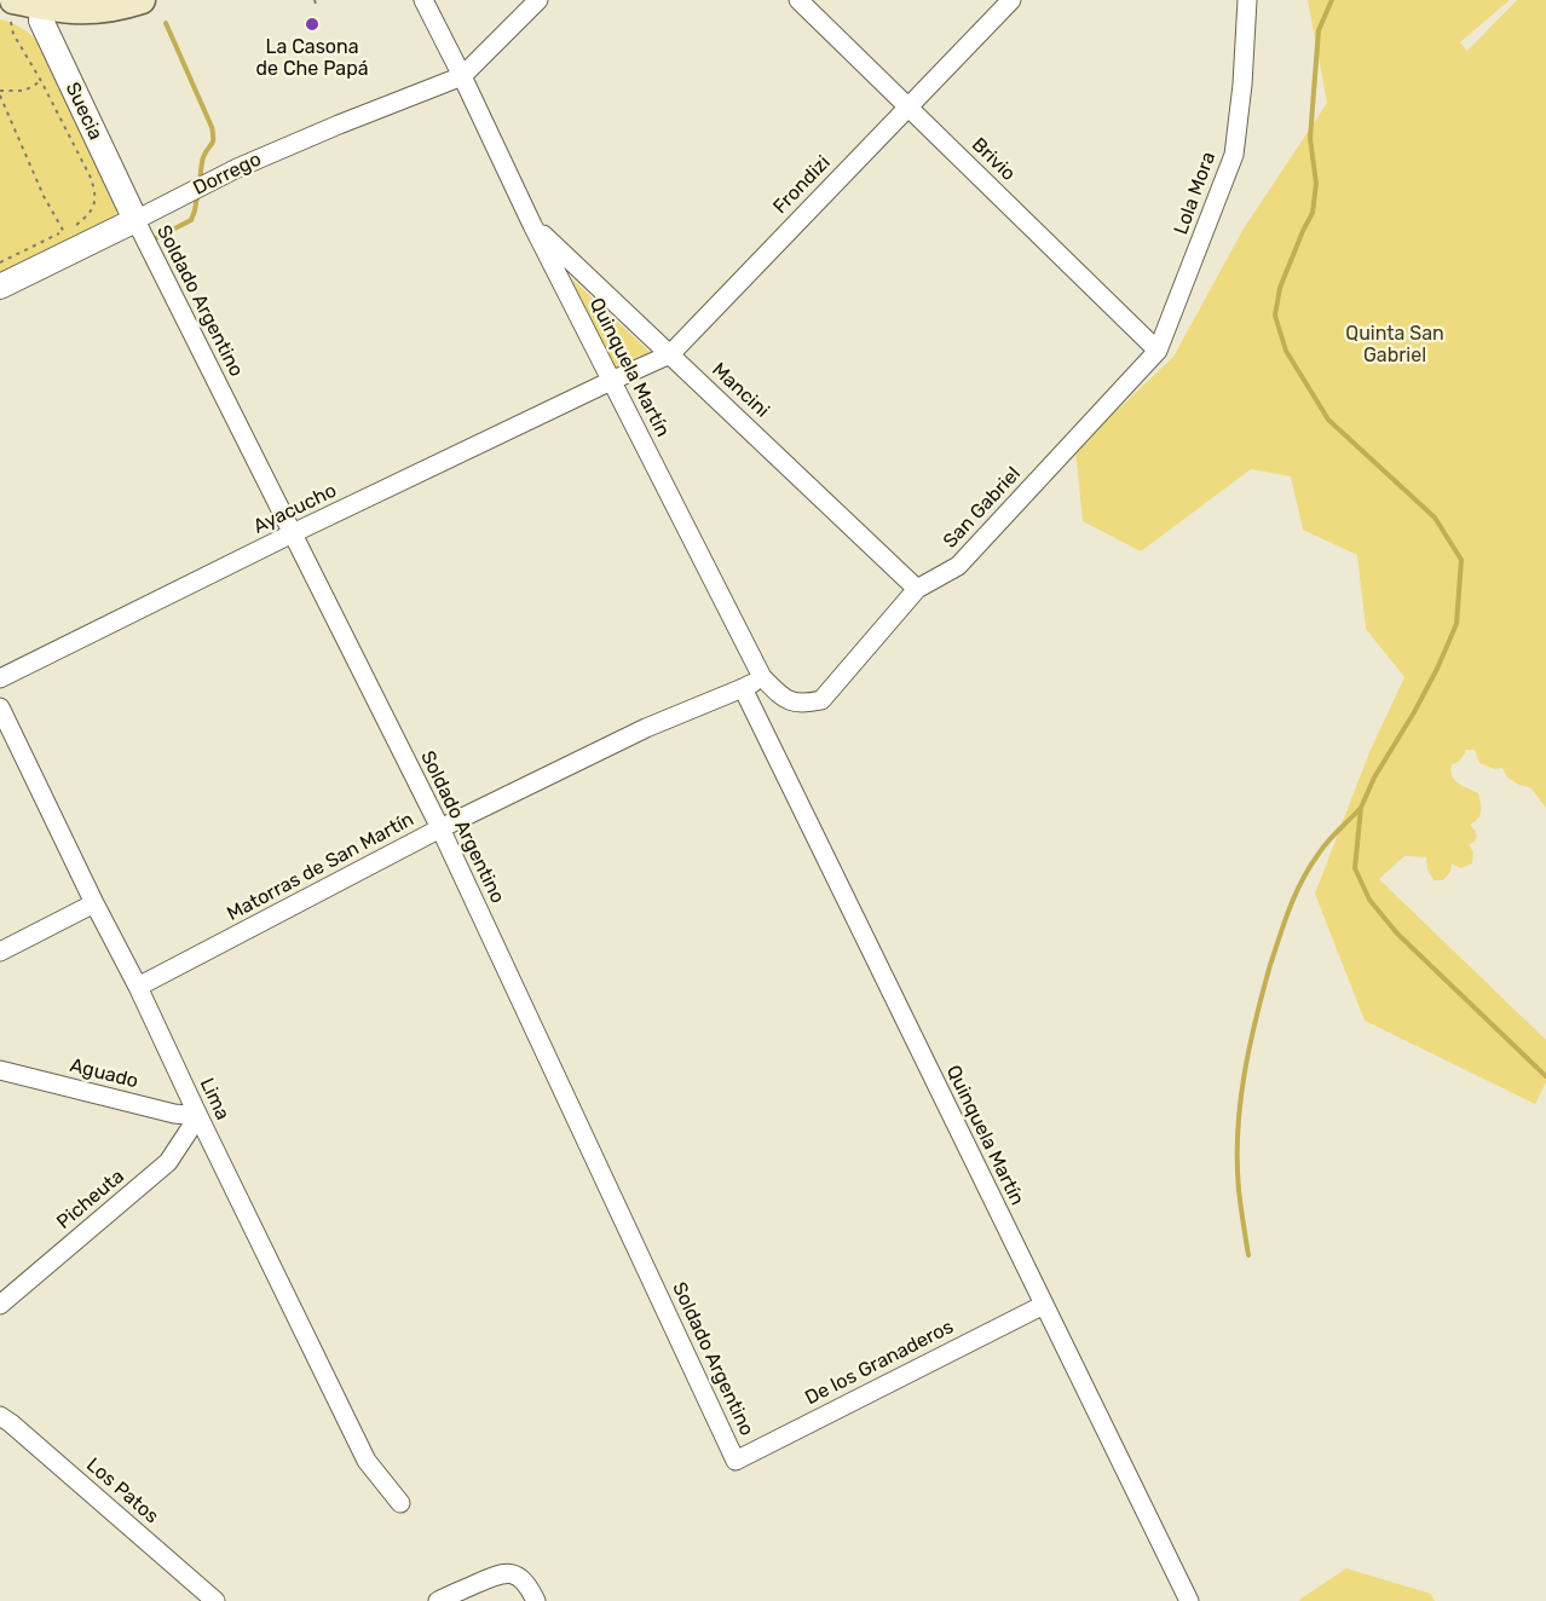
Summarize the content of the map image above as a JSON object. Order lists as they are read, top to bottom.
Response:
{
  "streets": {
    "street": [
      "Suecia",
      "Brivio",
      "Dorrego",
      "Frondizi",
      "Lola Mora",
      "Soldado Argentino",
      "Quinquela Martín",
      "Mancini",
      "San Gabriel",
      "Ayacucho",
      "Matorras de San Martín",
      "Aguado",
      "Lima",
      "Picheuta",
      "De los Granaderos",
      "Los Patos"
    ]
  },
  "crossings": [
    ["Suecia", "Dorrego"],
    ["Suecia", "Soldado Argentino"],
    ["Brivio", "Frondizi"],
    ["Brivio", "Lola Mora"],
    ["Brivio", "San Gabriel"],
    ["Dorrego", "Soldado Argentino"],
    ["Dorrego", "Quinquela Martín"],
    ["Frondizi", "Quinquela Martín"],
    ["Frondizi", "Mancini"],
    ["Frondizi", "Ayacucho"],
    ["Lola Mora", "San Gabriel"],
    ["Soldado Argentino", "Ayacucho"],
    ["Soldado Argentino", "Matorras de San Martín"],
    ["Soldado Argentino", "De los Granaderos"],
    ["Quinquela Martín", "Mancini"],
    ["Quinquela Martín", "San Gabriel"],
    ["Quinquela Martín", "Ayacucho"],
    ["Quinquela Martín", "Matorras de San Martín"],
    ["Quinquela Martín", "De los Granaderos"],
    ["Mancini", "San Gabriel"],
    ["San Gabriel", "Matorras de San Martín"],
    ["Matorras de San Martín", "Lima"],
    ["Aguado", "Lima"],
    ["Aguado", "Picheuta"],
    ["Lima", "Picheuta"]
  ],
  "parks": ["Quinta San Gabriel"],
  "places": ["La Casona de Che Papá"]
}
